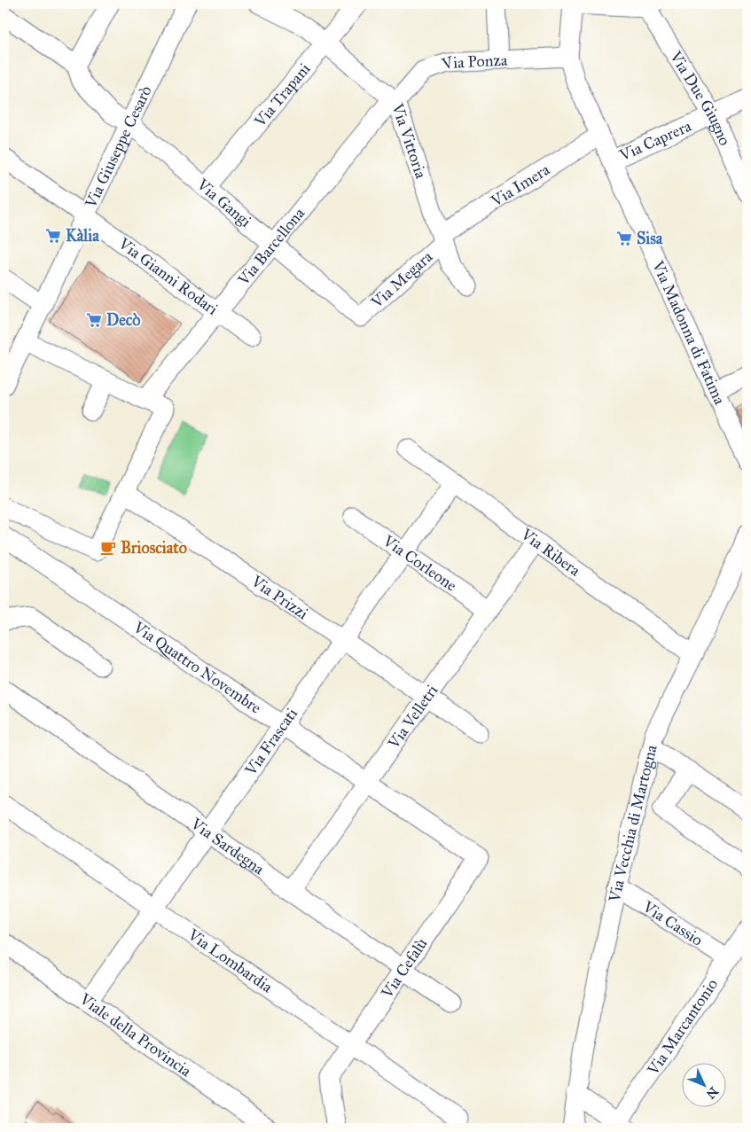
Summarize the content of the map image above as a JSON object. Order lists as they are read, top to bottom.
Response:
{
  "streets": {
    "street": [
      "Via Ponza",
      "Via Trapani",
      "Via Due Giugno",
      "Via Caprera",
      "Via Vittoria",
      "Via Giuseppe Cesarò",
      "Via Imera",
      "Via Gangi",
      "Via Barcellona",
      "Via Gianni Rodari",
      "Via Megara",
      "Via Madonna di Fatima",
      "Via Ribera",
      "Via Corleone",
      "Via Prizzi",
      "Via Quattro Novembre",
      "Via Velletri",
      "Via Frascati",
      "Via Vecchia di Martogna",
      "Via Sardegna",
      "Via Cassio",
      "Via Lombardia",
      "Via Cefalù",
      "Via Marcantonio",
      "Viale della Provincia"
    ]
  },
  "crossings": [
    ["Via Ponza", "Via Vittoria"],
    ["Via Ponza", "Via Barcellona"],
    ["Via Ponza", "Via Madonna di Fatima"],
    ["Via Trapani", "Via Vittoria"],
    ["Via Trapani", "Via Gangi"],
    ["Via Due Giugno", "Via Caprera"],
    ["Via Caprera", "Via Madonna di Fatima"],
    ["Via Vittoria", "Via Imera"],
    ["Via Vittoria", "Via Barcellona"],
    ["Via Vittoria", "Via Megara"],
    ["Via Giuseppe Cesarò", "Via Gangi"],
    ["Via Giuseppe Cesarò", "Via Gianni Rodari"],
    ["Via Imera", "Via Megara"],
    ["Via Imera", "Via Madonna di Fatima"],
    ["Via Gangi", "Via Barcellona"],
    ["Via Gangi", "Via Megara"],
    ["Via Barcellona", "Via Gianni Rodari"],
    ["Via Ribera", "Via Velletri"],
    ["Via Ribera", "Via Frascati"],
    ["Via Ribera", "Via Vecchia di Martogna"],
    ["Via Corleone", "Via Velletri"],
    ["Via Corleone", "Via Frascati"],
    ["Via Prizzi", "Via Velletri"],
    ["Via Prizzi", "Via Frascati"],
    ["Via Quattro Novembre", "Via Velletri"],
    ["Via Quattro Novembre", "Via Frascati"],
    ["Via Quattro Novembre", "Via Cefalù"],
    ["Via Velletri", "Via Sardegna"],
    ["Via Frascati", "Via Sardegna"],
    ["Via Frascati", "Via Lombardia"],
    ["Via Frascati", "Viale della Provincia"],
    ["Via Vecchia di Martogna", "Via Cassio"],
    ["Via Sardegna", "Via Cefalù"],
    ["Via Cassio", "Via Marcantonio"],
    ["Via Lombardia", "Via Cefalù"]
  ],
  "places": {
    "supermarket": ["Kàlia", "Sisa", "Decò"],
    "cafe": ["Briosciato"]
  },
  "north": "bottom right"
}
